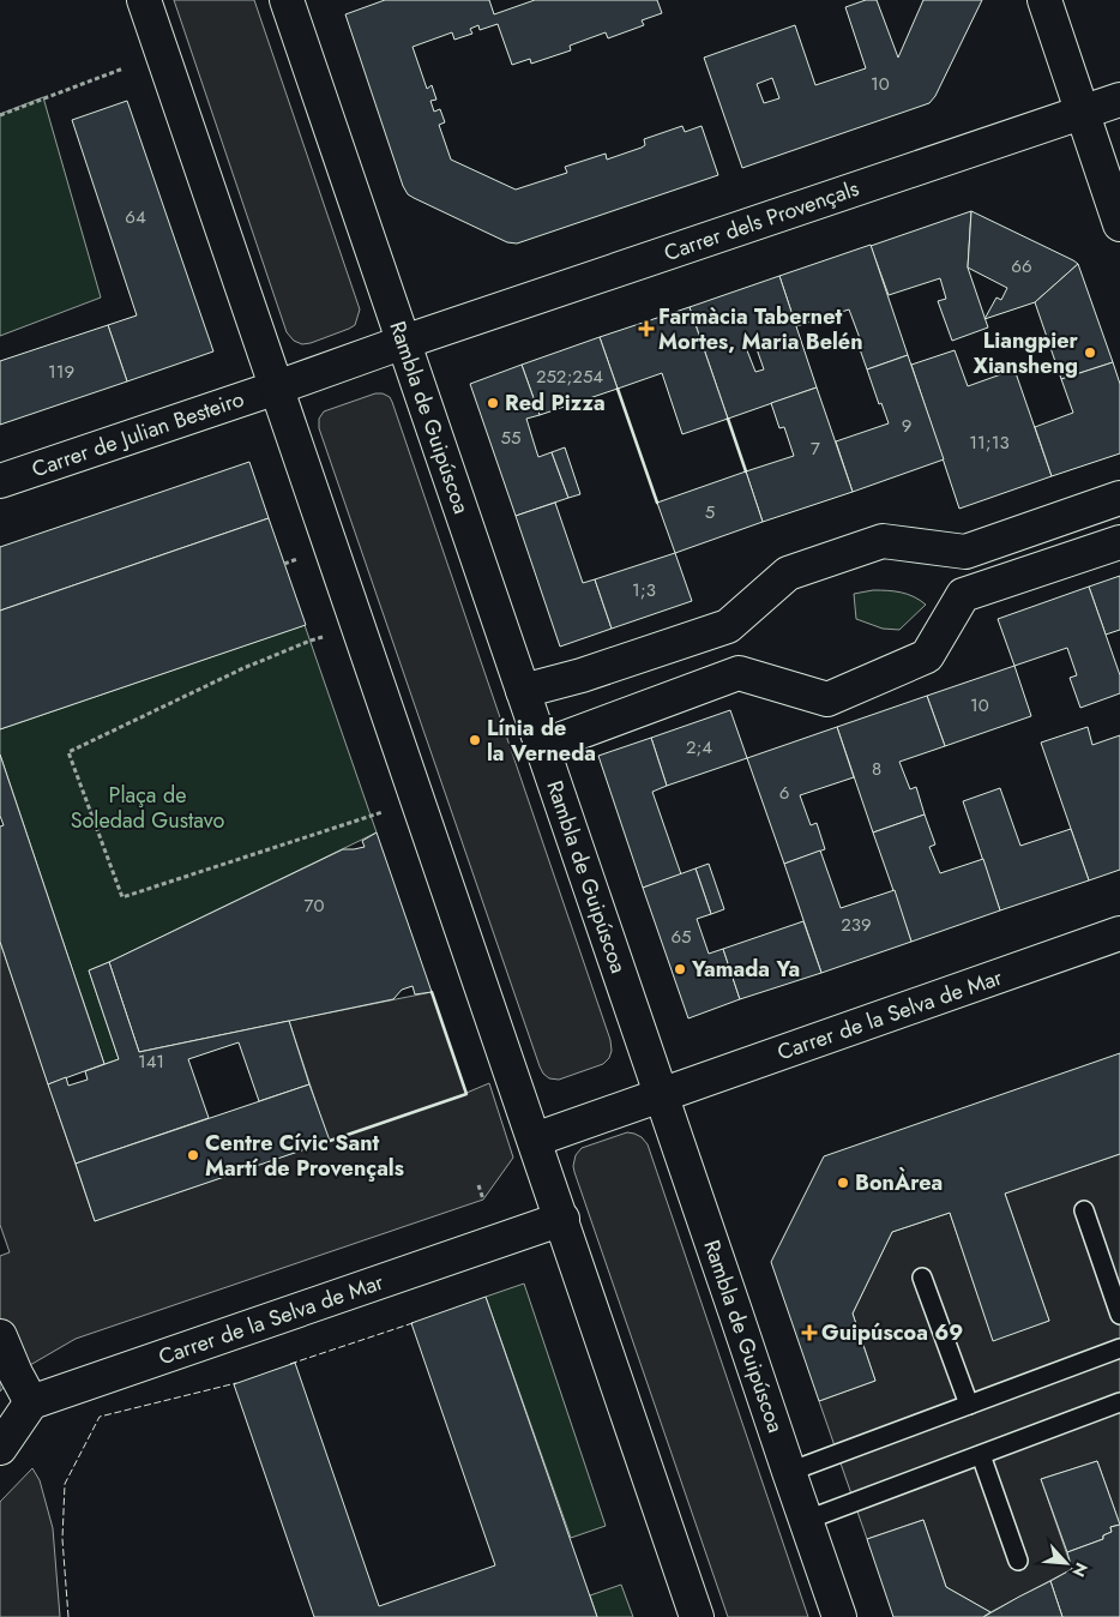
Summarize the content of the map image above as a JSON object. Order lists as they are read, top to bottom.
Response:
{
  "streets": {
    "street": [
      "Carrer dels Provençals",
      "Rambla de Guipúscoa",
      "Carrer de Julian Besteiro",
      "Carrer de la Selva de Mar"
    ]
  },
  "crossings": [
    ["Carrer dels Provençals", "Rambla de Guipúscoa"],
    ["Carrer dels Provençals", "Carrer de Julian Besteiro"],
    ["Rambla de Guipúscoa", "Carrer de la Selva de Mar"]
  ],
  "parks": ["Plaça de Soledad Gustavo"],
  "places": {
    "health": ["Farmàcia Tabernet Mortes, Maria Belén", "Guipúscoa 69"],
    "other": [
      "Liangpier Xiansheng",
      "Red Pizza",
      "Línia de la Verneda",
      "Yamada Ya",
      "Centre Cívic Sant Martí de Provençals",
      "BonÀrea"
    ]
  },
  "house_numbers": [
    "10",
    "64",
    "66",
    "119",
    "252;254",
    "9",
    "55",
    "11;13",
    "7",
    "5",
    "1;3",
    "10",
    "2;4",
    "8",
    "6",
    "70",
    "239",
    "65",
    "141"
  ],
  "north": "bottom right"
}
